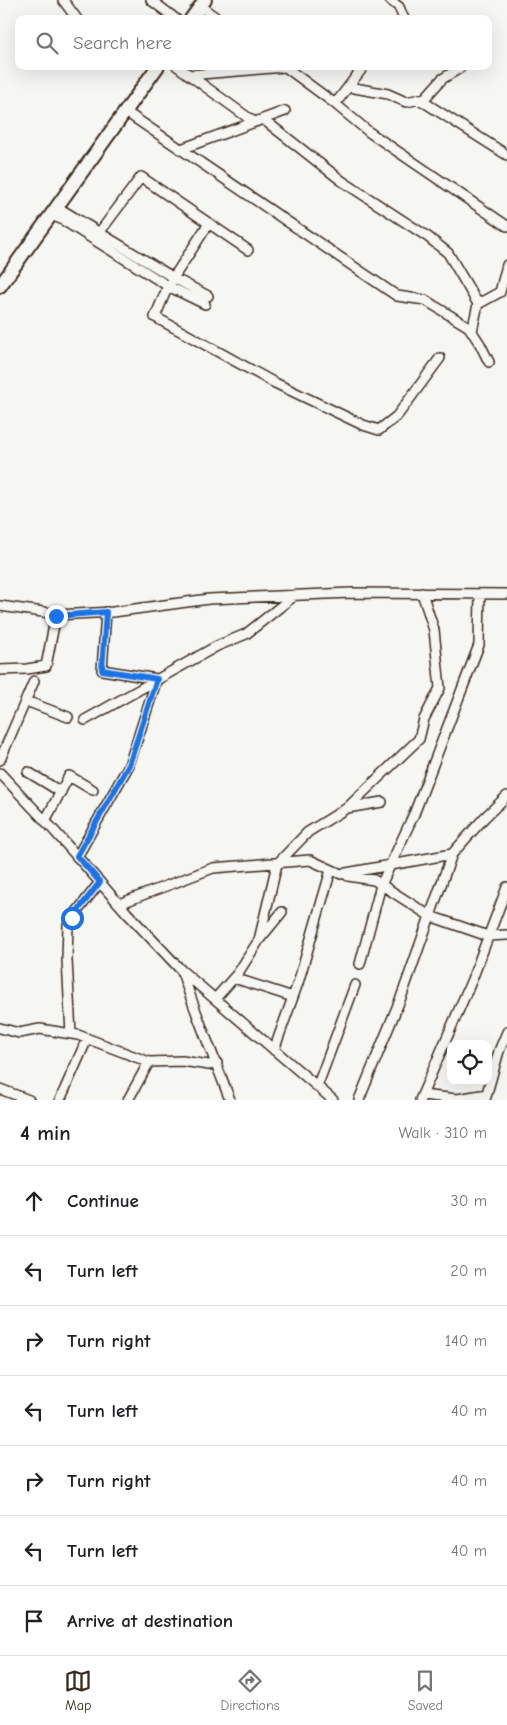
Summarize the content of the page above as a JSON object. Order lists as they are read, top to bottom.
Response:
{
  "page": {
    "search": "Search here",
    "heading": ["4 min", "Walk · 310 m"],
    "list": [
      ["Continue", "30 m"],
      ["Turn left", "20 m"],
      ["Turn right", "140 m"],
      ["Turn left", "40 m"],
      ["Turn right", "40 m"],
      ["Turn left", "40 m"],
      "Arrive at destination"
    ],
    "nav": ["Map", "Directions", "Saved"]
  }
}
